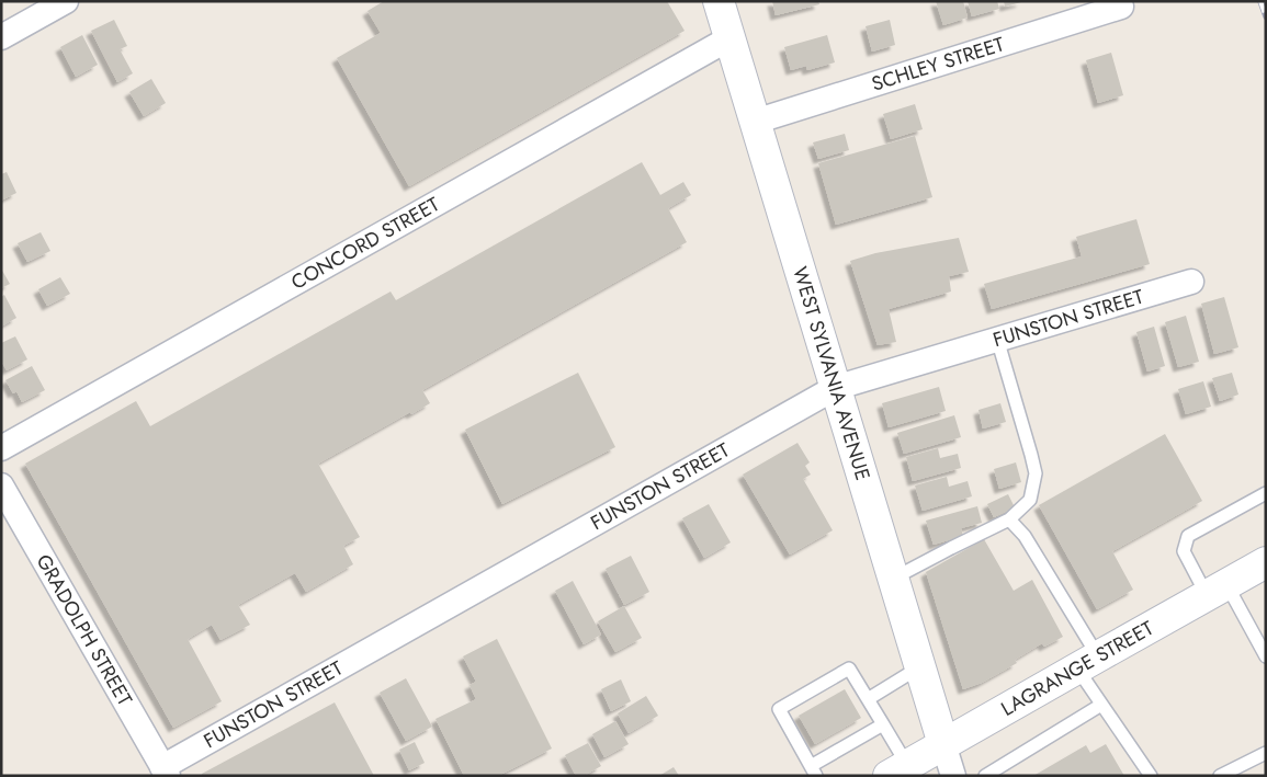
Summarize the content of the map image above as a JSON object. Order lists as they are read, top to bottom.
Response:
{
  "streets": {
    "main road": ["WEST SYLVANIA AVENUE", "LAGRANGE STREET"],
    "street": [
      "SCHLEY STREET",
      "CONCORD STREET",
      "FUNSTON STREET",
      "GRADOLPH STREET"
    ]
  },
  "crossings": [
    ["SCHLEY STREET", "WEST SYLVANIA AVENUE"],
    ["CONCORD STREET", "WEST SYLVANIA AVENUE"],
    ["FUNSTON STREET", "WEST SYLVANIA AVENUE"],
    ["FUNSTON STREET", "GRADOLPH STREET"],
    ["WEST SYLVANIA AVENUE", "LAGRANGE STREET"]
  ]
}
